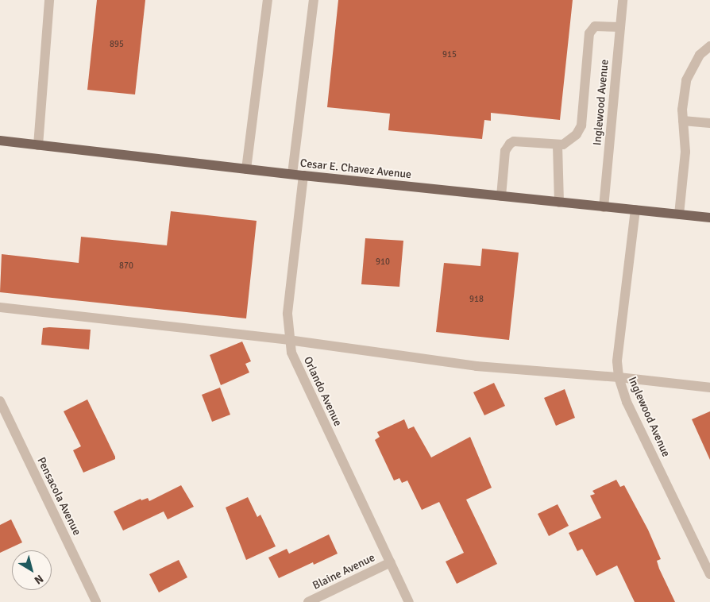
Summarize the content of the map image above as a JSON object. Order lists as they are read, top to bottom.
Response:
{
  "streets": {
    "main road": ["Cesar E. Chavez Avenue"],
    "street": [
      "Inglewood Avenue",
      "Orlando Avenue",
      "Pensacola Avenue",
      "Blaine Avenue"
    ]
  },
  "crossings": [
    ["Inglewood Avenue", "Cesar E. Chavez Avenue"],
    ["Cesar E. Chavez Avenue", "Orlando Avenue"],
    ["Orlando Avenue", "Blaine Avenue"]
  ],
  "house_numbers": [
    "895",
    "915",
    "910",
    "870",
    "918"
  ],
  "north": "bottom right"
}
